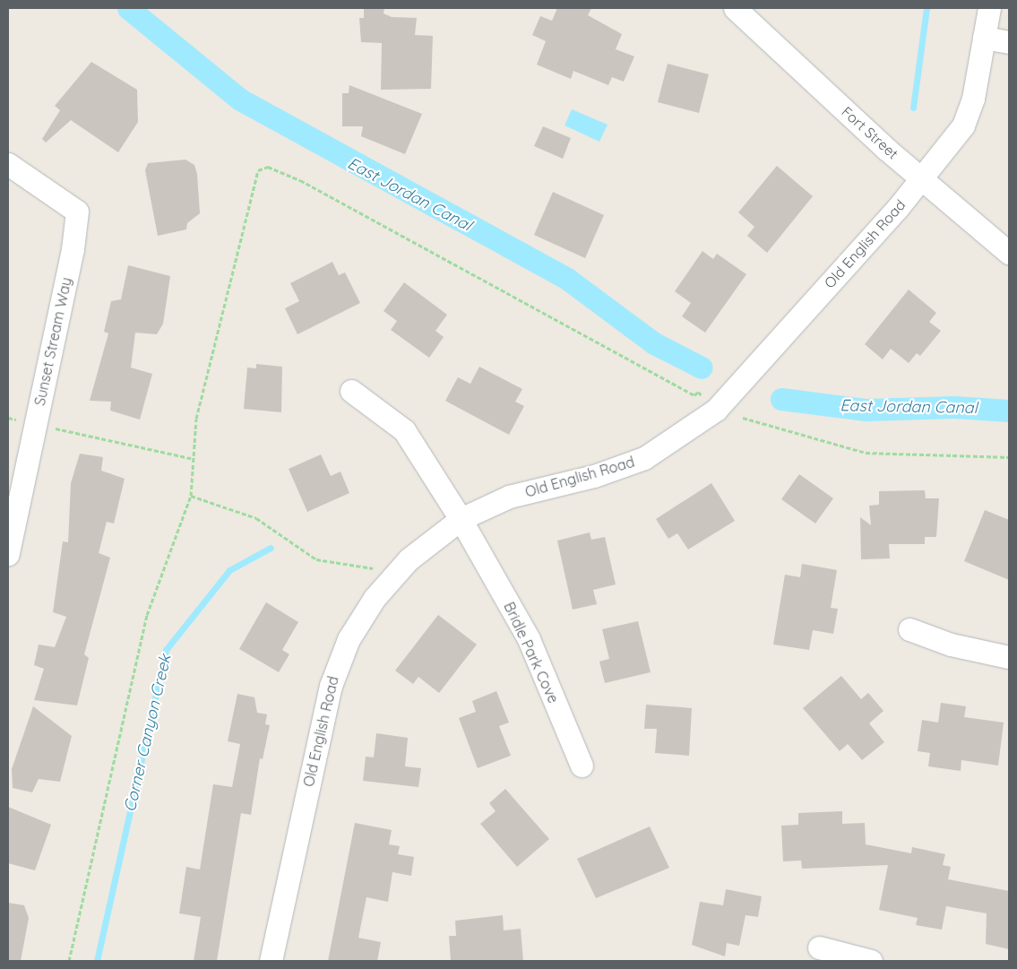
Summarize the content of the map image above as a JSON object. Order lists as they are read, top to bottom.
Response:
{
  "streets": {
    "street": [
      "Fort Street",
      "Old English Road",
      "Sunset Stream Way",
      "Bridle Park Cove"
    ]
  },
  "crossings": [
    ["Fort Street", "Old English Road"],
    ["Old English Road", "Bridle Park Cove"]
  ],
  "water": ["East Jordan Canal", "Corner Canyon Creek"]
}
